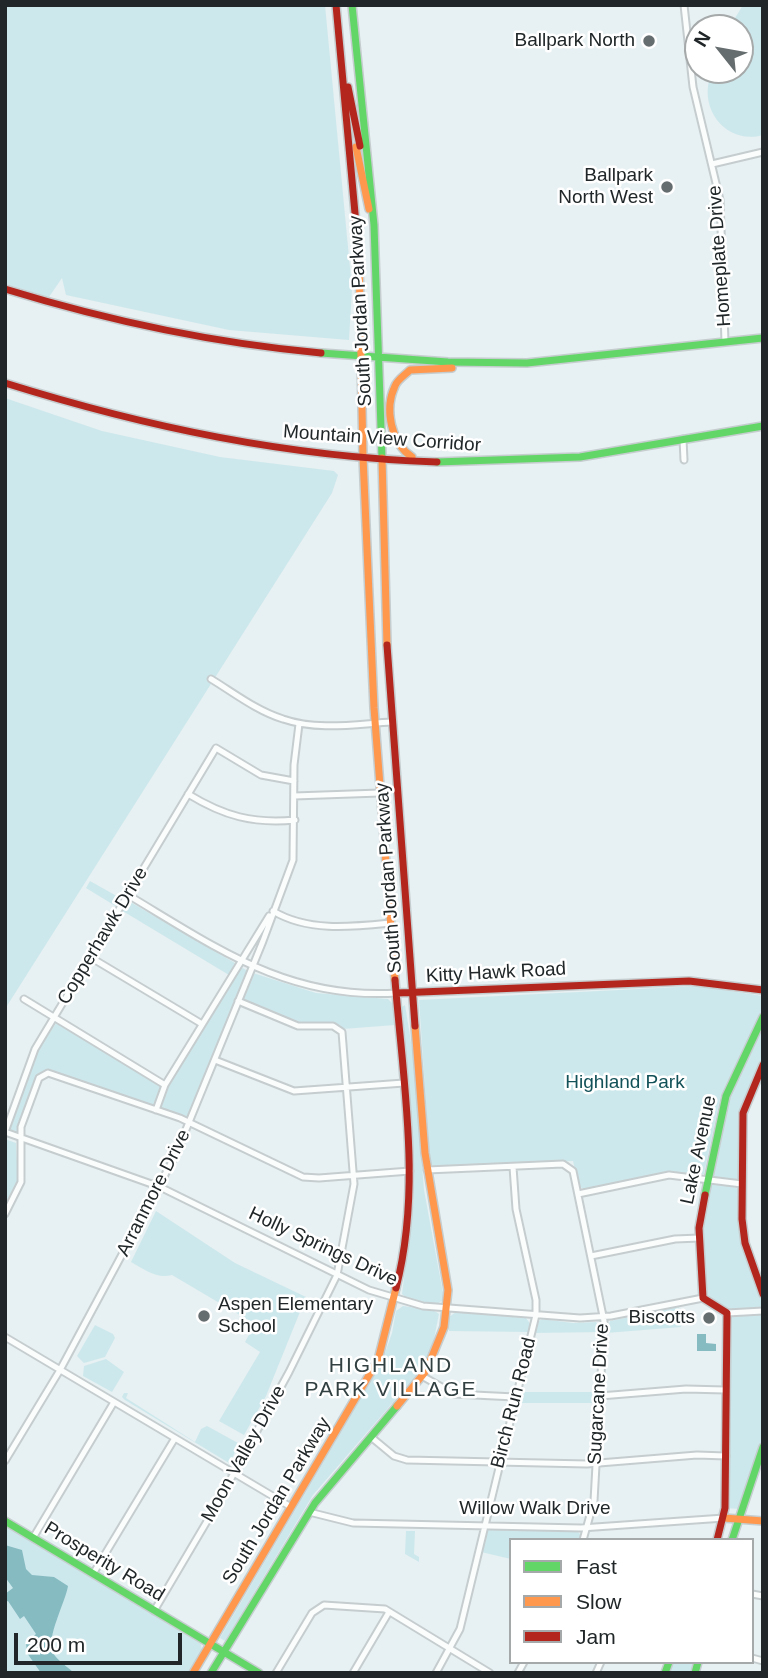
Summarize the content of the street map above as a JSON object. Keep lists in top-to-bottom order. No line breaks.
{"streets":{"main road":["South Jordan Parkway","Mountain View Corridor","Kitty Hawk Road","Lake Avenue","Willow Walk Drive","Prosperity Road"],"street":["Homeplate Drive","Copperhawk Drive","Arranmore Drive","Holly Springs Drive","Sugarcane Drive","Birch Run Road","Moon Valley Drive"]},"crossings":[["South Jordan Parkway","Mountain View Corridor"],["South Jordan Parkway","Kitty Hawk Road"],["South Jordan Parkway","Holly Springs Drive"],["South Jordan Parkway","Willow Walk Drive"],["South Jordan Parkway","Prosperity Road"],["Copperhawk Drive","Kitty Hawk Road"],["Copperhawk Drive","Arranmore Drive"],["Copperhawk Drive","Holly Springs Drive"],["Kitty Hawk Road","Arranmore Drive"],["Lake Avenue","Holly Springs Drive"],["Arranmore Drive","Holly Springs Drive"],["Arranmore Drive","Moon Valley Drive"],["Holly Springs Drive","Sugarcane Drive"],["Holly Springs Drive","Birch Run Road"],["Holly Springs Drive","Moon Valley Drive"],["Sugarcane Drive","Birch Run Road"],["Sugarcane Drive","Willow Walk Drive"],["Birch Run Road","Willow Walk Drive"],["Moon Valley Drive","Prosperity Road"]],"districts":["HIGHLAND PARK VILLAGE"],"parks":["Highland Park"],"places":["Ballpark North","Ballpark North West","Aspen Elementary School","Biscotts"],"legend":["Fast","Slow","Jam"],"scale_bar":"200 m","north":"top left"}
